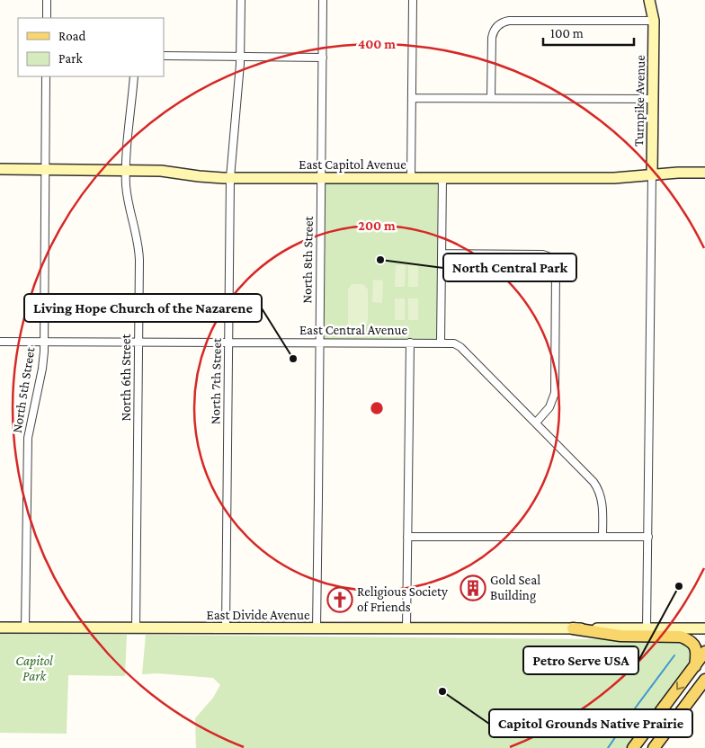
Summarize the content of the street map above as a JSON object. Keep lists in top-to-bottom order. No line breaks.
{"streets":{"street":["Turnpike Avenue","East Capitol Avenue","North 8th Street","East Central Avenue","North 6th Street","North 7th Street","North 5th Street","East Divide Avenue"]},"crossings":[["Turnpike Avenue","East Capitol Avenue"],["East Capitol Avenue","North 8th Street"],["East Capitol Avenue","North 6th Street"],["East Capitol Avenue","North 7th Street"],["East Capitol Avenue","North 5th Street"],["North 8th Street","East Central Avenue"],["North 8th Street","East Divide Avenue"],["East Central Avenue","North 6th Street"],["East Central Avenue","North 7th Street"],["East Central Avenue","North 5th Street"],["North 6th Street","East Divide Avenue"],["North 7th Street","East Divide Avenue"],["North 5th Street","East Divide Avenue"]],"parks":["Capitol Park"],"places":{"other":["North Central Park","Living Hope Church of the Nazarene","Petro Serve USA","Capitol Grounds Native Prairie"],"building":["Gold Seal Building"],"church":["Religious Society of Friends"]},"legend":["Road","Park"],"scale_bar":"100 m","rings":["400 m","200 m"]}
